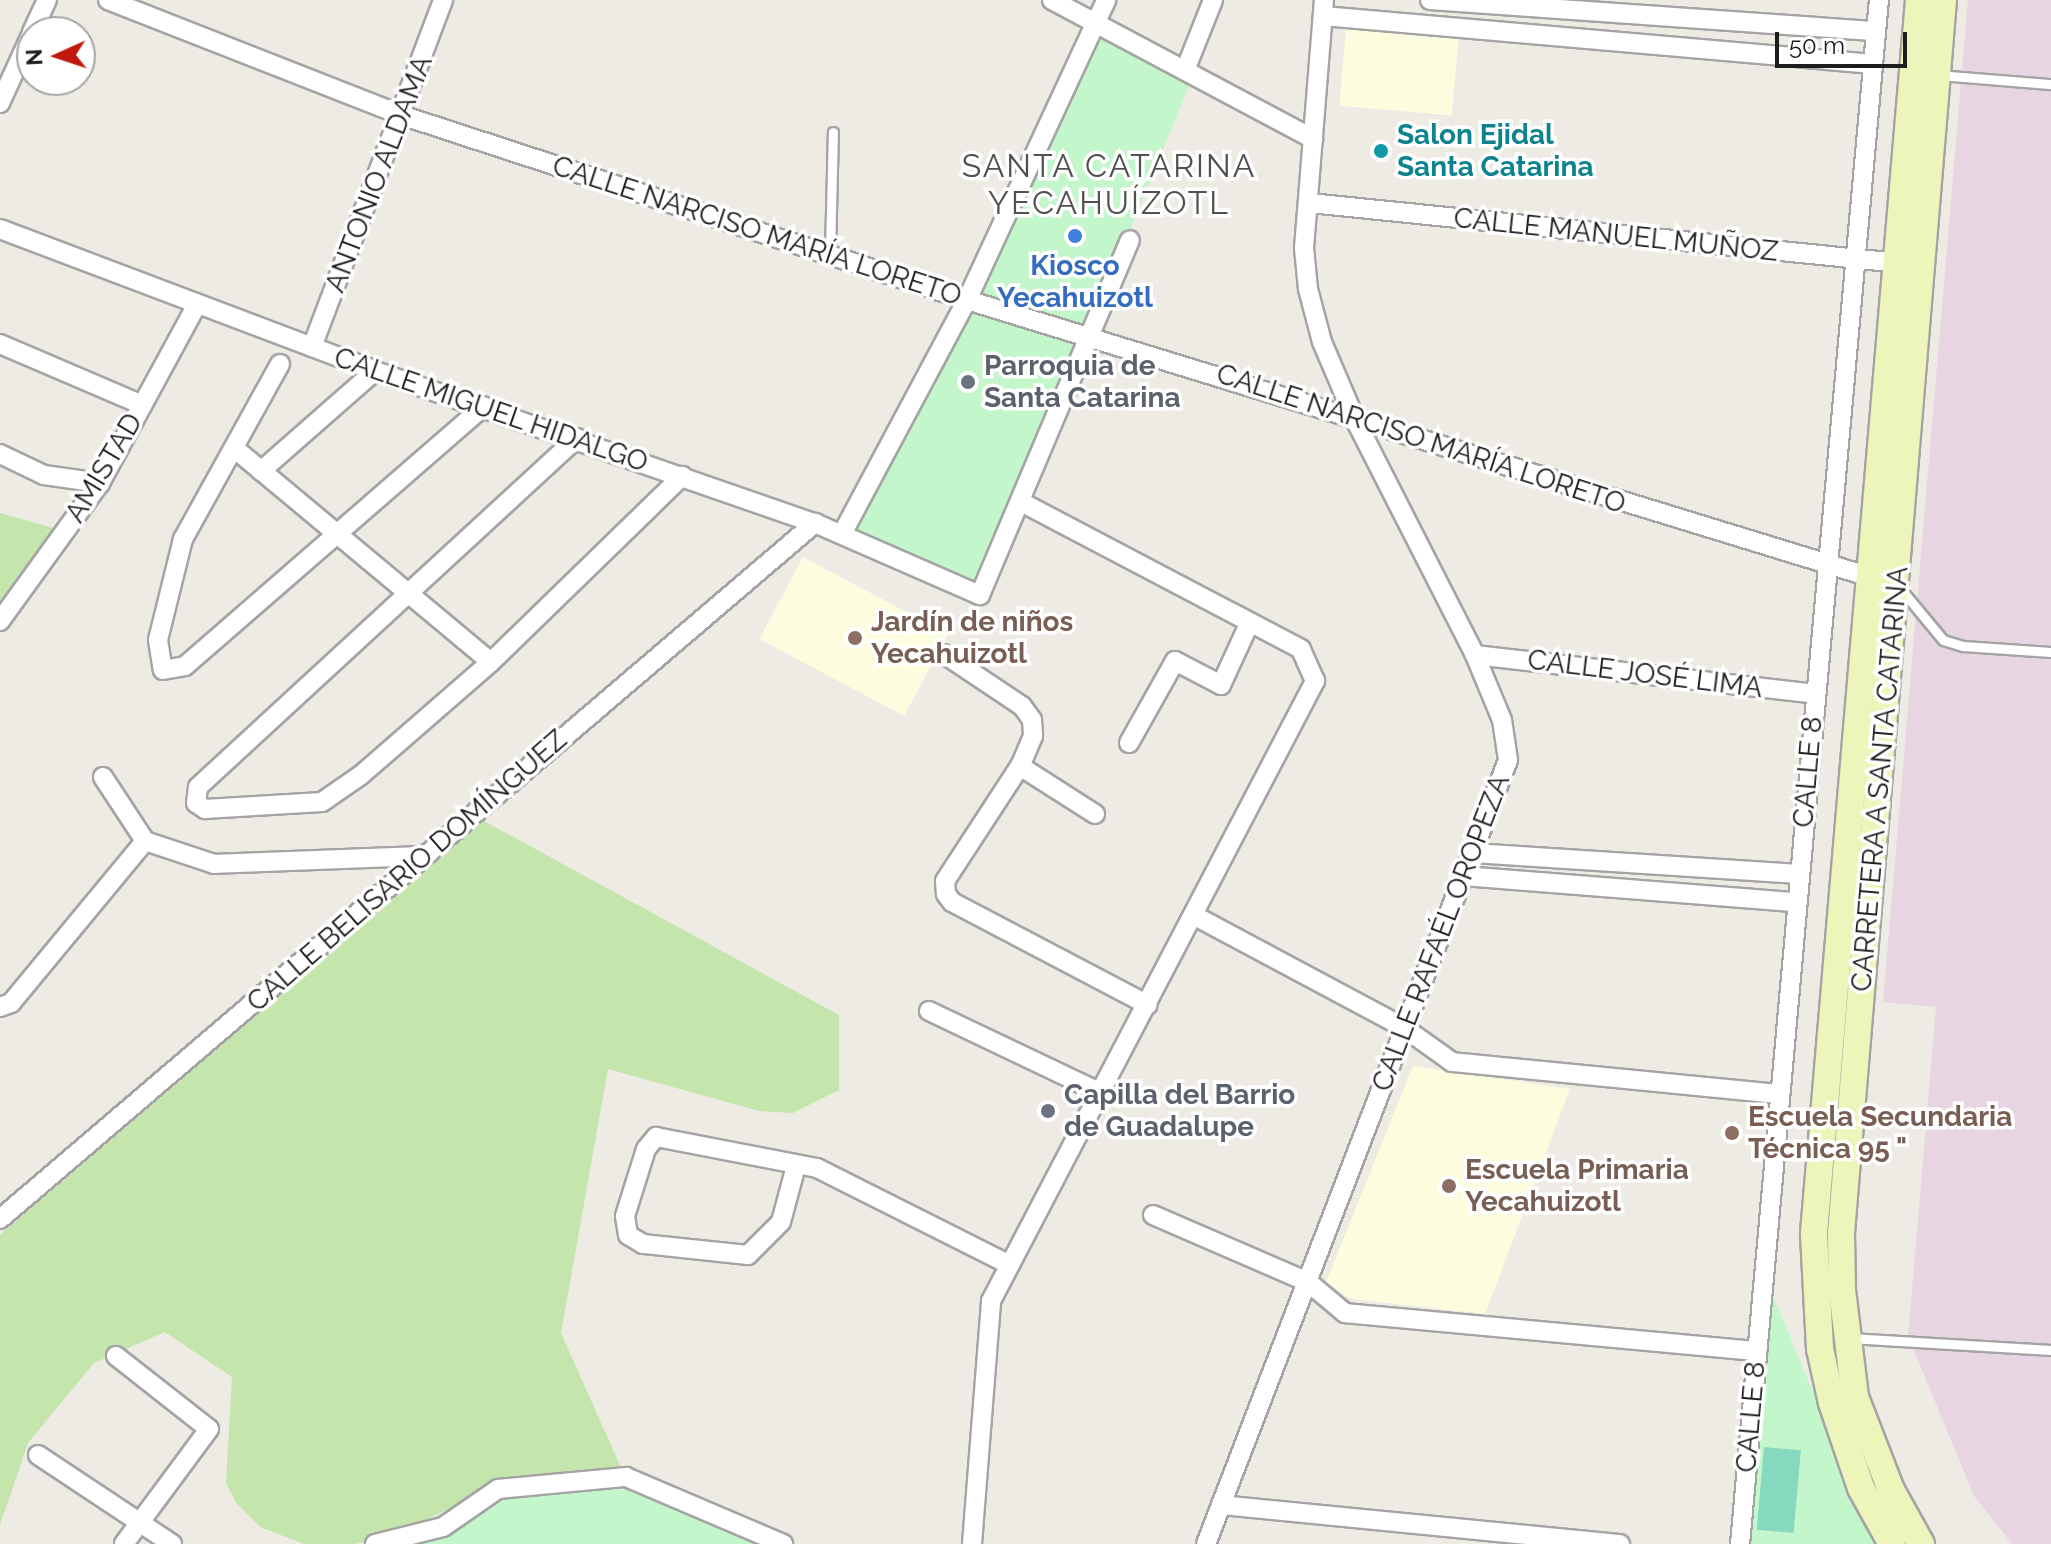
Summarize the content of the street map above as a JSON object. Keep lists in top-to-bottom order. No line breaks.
{"streets":{"main road":["CARRETERA A SANTA CATARINA"],"street":["ANTONIO ALDAMA","CALLE NARCISO MARÍA LORETO","CALLE MANUEL MUÑOZ","CALLE MIGUEL HIDALGO","AMISTAD","CALLE JOSÉ LIMA","CALLE 8","CALLE BELISARIO DOMÍNGUEZ","CALLE RAFAÉL OROPEZA"]},"crossings":[["ANTONIO ALDAMA","CALLE NARCISO MARÍA LORETO"],["ANTONIO ALDAMA","CALLE MIGUEL HIDALGO"],["CALLE NARCISO MARÍA LORETO","CALLE 8"],["CALLE NARCISO MARÍA LORETO","CARRETERA A SANTA CATARINA"],["CALLE NARCISO MARÍA LORETO","CALLE RAFAÉL OROPEZA"],["CALLE MANUEL MUÑOZ","CALLE 8"],["CALLE MANUEL MUÑOZ","CARRETERA A SANTA CATARINA"],["CALLE MANUEL MUÑOZ","CALLE RAFAÉL OROPEZA"],["CALLE MIGUEL HIDALGO","AMISTAD"],["CALLE MIGUEL HIDALGO","CALLE BELISARIO DOMÍNGUEZ"],["CALLE JOSÉ LIMA","CALLE 8"],["CALLE JOSÉ LIMA","CALLE RAFAÉL OROPEZA"]],"districts":["SANTA CATARINA YECAHUÍZOTL"],"places":["Salon Ejidal Santa Catarina","Kiosco Yecahuizotl","Parroquia de Santa Catarina","Jardín de niños Yecahuizotl","Capilla del Barrio de Guadalupe","Escuela Secundaria Técnica 95 \"","Escuela Primaria Yecahuizotl"],"scale_bar":"50 m","north":"left"}
